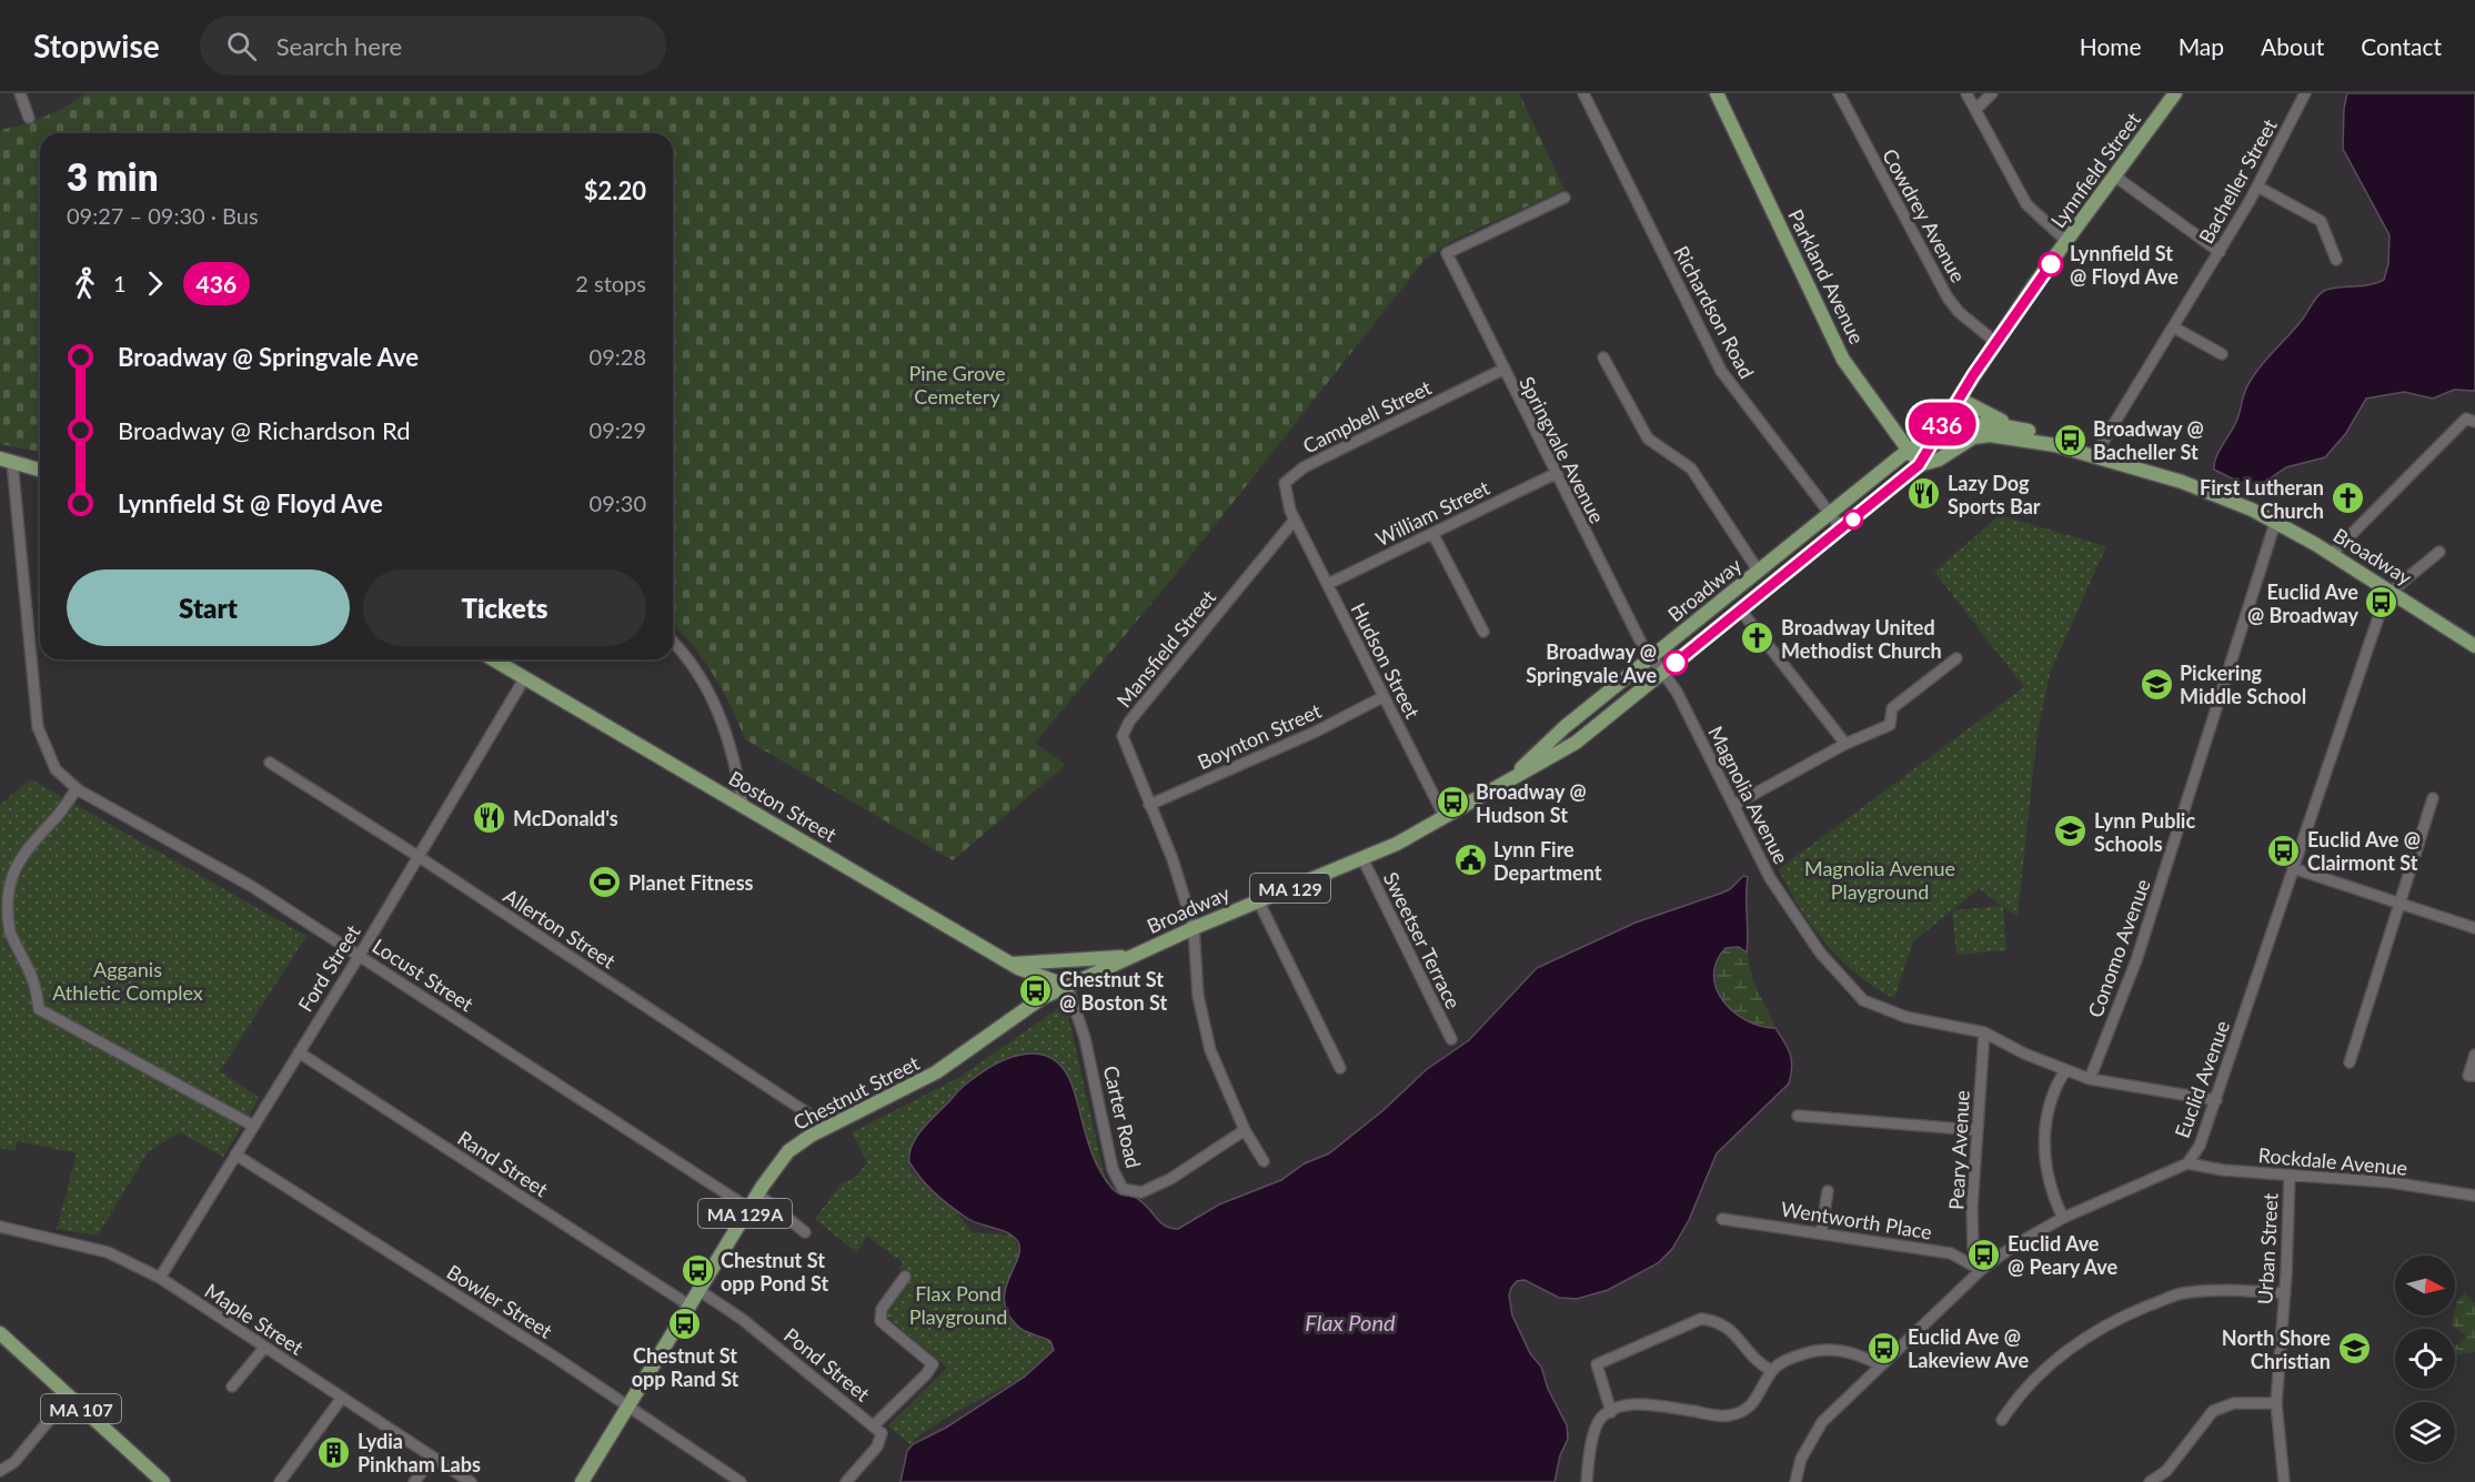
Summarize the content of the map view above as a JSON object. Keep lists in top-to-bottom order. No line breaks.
{"streets":{"main road":["Lynnfield Street","Parkland Avenue","Broadway","Boston Street","MA 129","Chestnut Street","MA 129A","MA 107"],"street":["Bacheller Street","Cowdrey Avenue","Richardson Road","Campbell Street","Springvale Avenue","William Street","Mansfield Street","Hudson Street","Boynton Street","Magnolia Avenue","Allerton Street","Sweetser Terrace","Conomo Avenue","Ford Street","Locust Street","Euclid Avenue","Carter Road","Peary Avenue","Rockdale Avenue","Rand Street","Wentworth Place","Urban Street","Bowler Street","Maple Street","Pond Street"]},"crossings":[["Lynnfield Street","Cowdrey Avenue"],["Lynnfield Street","Broadway"],["Bacheller Street","Broadway"],["Parkland Avenue","Broadway"],["Richardson Road","Broadway"],["Campbell Street","Springvale Avenue"],["Campbell Street","Mansfield Street"],["Campbell Street","Hudson Street"],["Springvale Avenue","William Street"],["Springvale Avenue","Broadway"],["Springvale Avenue","Magnolia Avenue"],["William Street","Hudson Street"],["Broadway","Mansfield Street"],["Broadway","Hudson Street"],["Broadway","Magnolia Avenue"],["Broadway","Boston Street"],["Broadway","MA 129"],["Broadway","Sweetser Terrace"],["Broadway","Conomo Avenue"],["Broadway","Euclid Avenue"],["Broadway","Chestnut Street"],["Broadway","Carter Road"],["Mansfield Street","Hudson Street"],["Mansfield Street","Boynton Street"],["Hudson Street","Boynton Street"],["Magnolia Avenue","Conomo Avenue"],["Magnolia Avenue","Euclid Avenue"],["Magnolia Avenue","Peary Avenue"],["Boston Street","MA 129"],["Boston Street","Ford Street"],["Boston Street","Chestnut Street"],["Boston Street","Carter Road"],["Allerton Street","Ford Street"],["Allerton Street","Chestnut Street"],["Ford Street","Locust Street"],["Ford Street","Rand Street"],["Ford Street","Bowler Street"],["Ford Street","Maple Street"],["Locust Street","Chestnut Street"],["Euclid Avenue","Peary Avenue"],["Euclid Avenue","Rockdale Avenue"],["Euclid Avenue","Wentworth Place"],["Chestnut Street","Carter Road"],["Chestnut Street","Rand Street"],["Chestnut Street","Bowler Street"],["Chestnut Street","Pond Street"],["Peary Avenue","Wentworth Place"],["Rockdale Avenue","Urban Street"]],"water":["Flax Pond"],"parks":["Pine Grove Cemetery","Magnolia Avenue Playground","Agganis Athletic Complex","Flax Pond Playground"],"places":{"other":["Lynnfield St @ Floyd Ave","Broadway @ Springvale Ave"],"bus stop":["Broadway @ Bacheller St","Euclid Ave @ Broadway","Broadway @ Hudson St","Euclid Ave @ Clairmont St","Chestnut St @ Boston St","Euclid Ave @ Peary Ave","Chestnut St opp Pond St","Chestnut St opp Rand St","Euclid Ave @ Lakeview Ave"],"restaurant":["Lazy Dog Sports Bar","McDonald's"],"church":["First Lutheran Church","Broadway United Methodist Church"],"school or university":["Pickering Middle School","Lynn Public Schools","North Shore Christian"],"public building":["Lynn Fire Department"],"sports":["Planet Fitness"],"building":["Lydia Pinkham Labs"]},"lines":["bus line 436"],"north":"right","page":{"header":"Stopwise","search":"Search here","nav":["Home","Map","About","Contact"],"on_map":"436","heading":["3 min","09:27 – 09:30 · Bus","$2.20"],"legs":["1","436","2 stops"],"list":[{"name":"Broadway @ Springvale Ave","value":"09:28"},{"name":"Broadway @ Richardson Rd","value":"09:29"},{"name":"Lynnfield St @ Floyd Ave","value":"09:30"}],"buttons":["Start","Tickets"]}}
